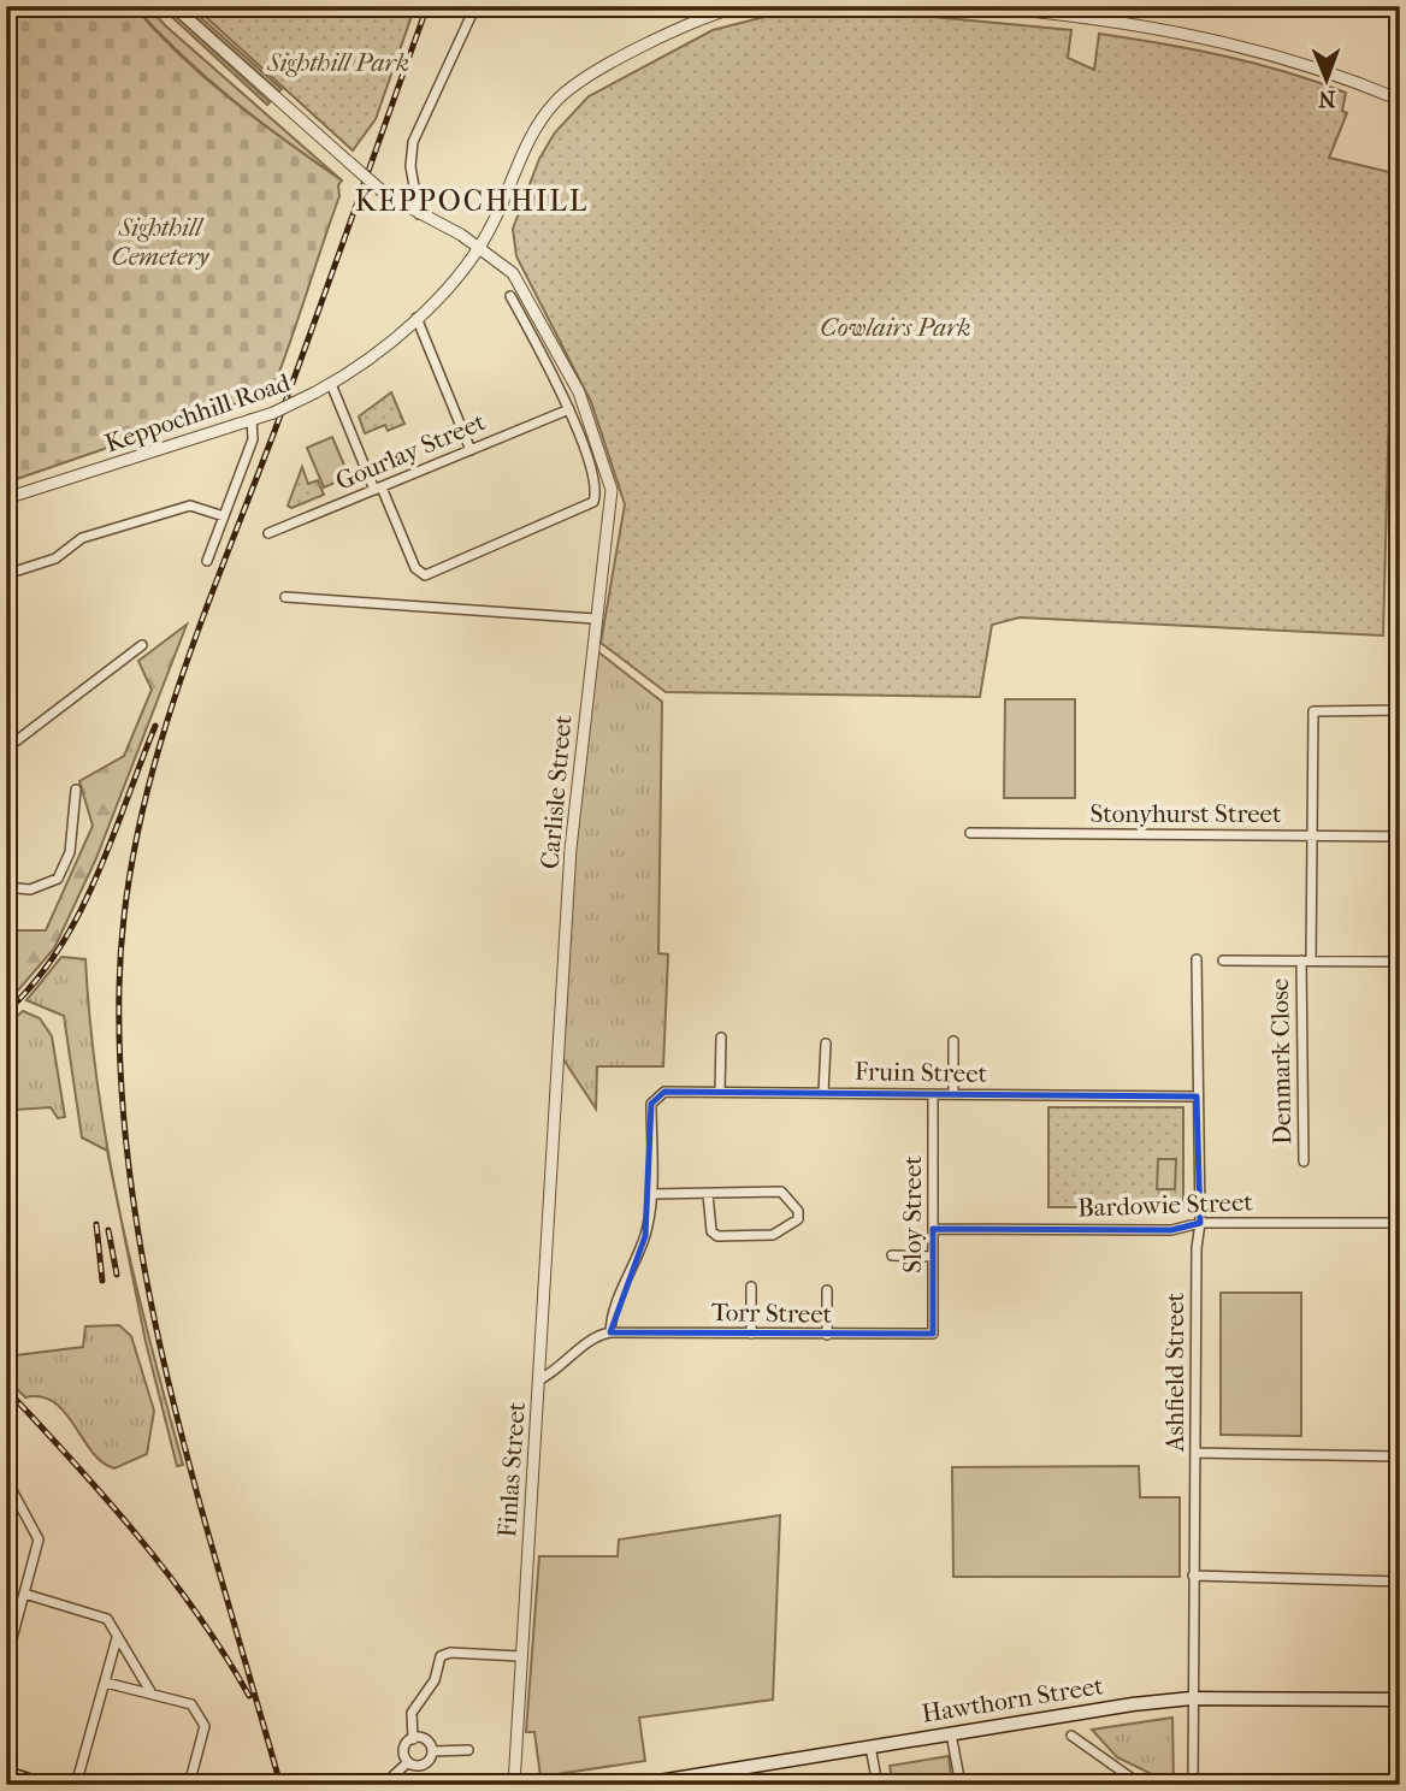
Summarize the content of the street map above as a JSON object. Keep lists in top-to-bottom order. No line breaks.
{"streets":{"main road":["Hawthorn Street"],"street":["Keppochhill Road","Gourlay Street","Carlisle Street","Stonyhurst Street","Denmark Close","Fruin Street","Bardowie Street","Sloy Street","Torr Street","Ashfield Street","Finlas Street"]},"crossings":[["Keppochhill Road","Carlisle Street"],["Carlisle Street","Finlas Street"],["Stonyhurst Street","Denmark Close"],["Fruin Street","Sloy Street"],["Fruin Street","Ashfield Street"],["Bardowie Street","Sloy Street"],["Bardowie Street","Ashfield Street"],["Sloy Street","Torr Street"],["Torr Street","Finlas Street"],["Ashfield Street","Hawthorn Street"]],"districts":["KEPPOCHHILL"],"parks":["Sighthill Park","Sighthill Cemetery","Cowlairs Park"],"north":"bottom"}
